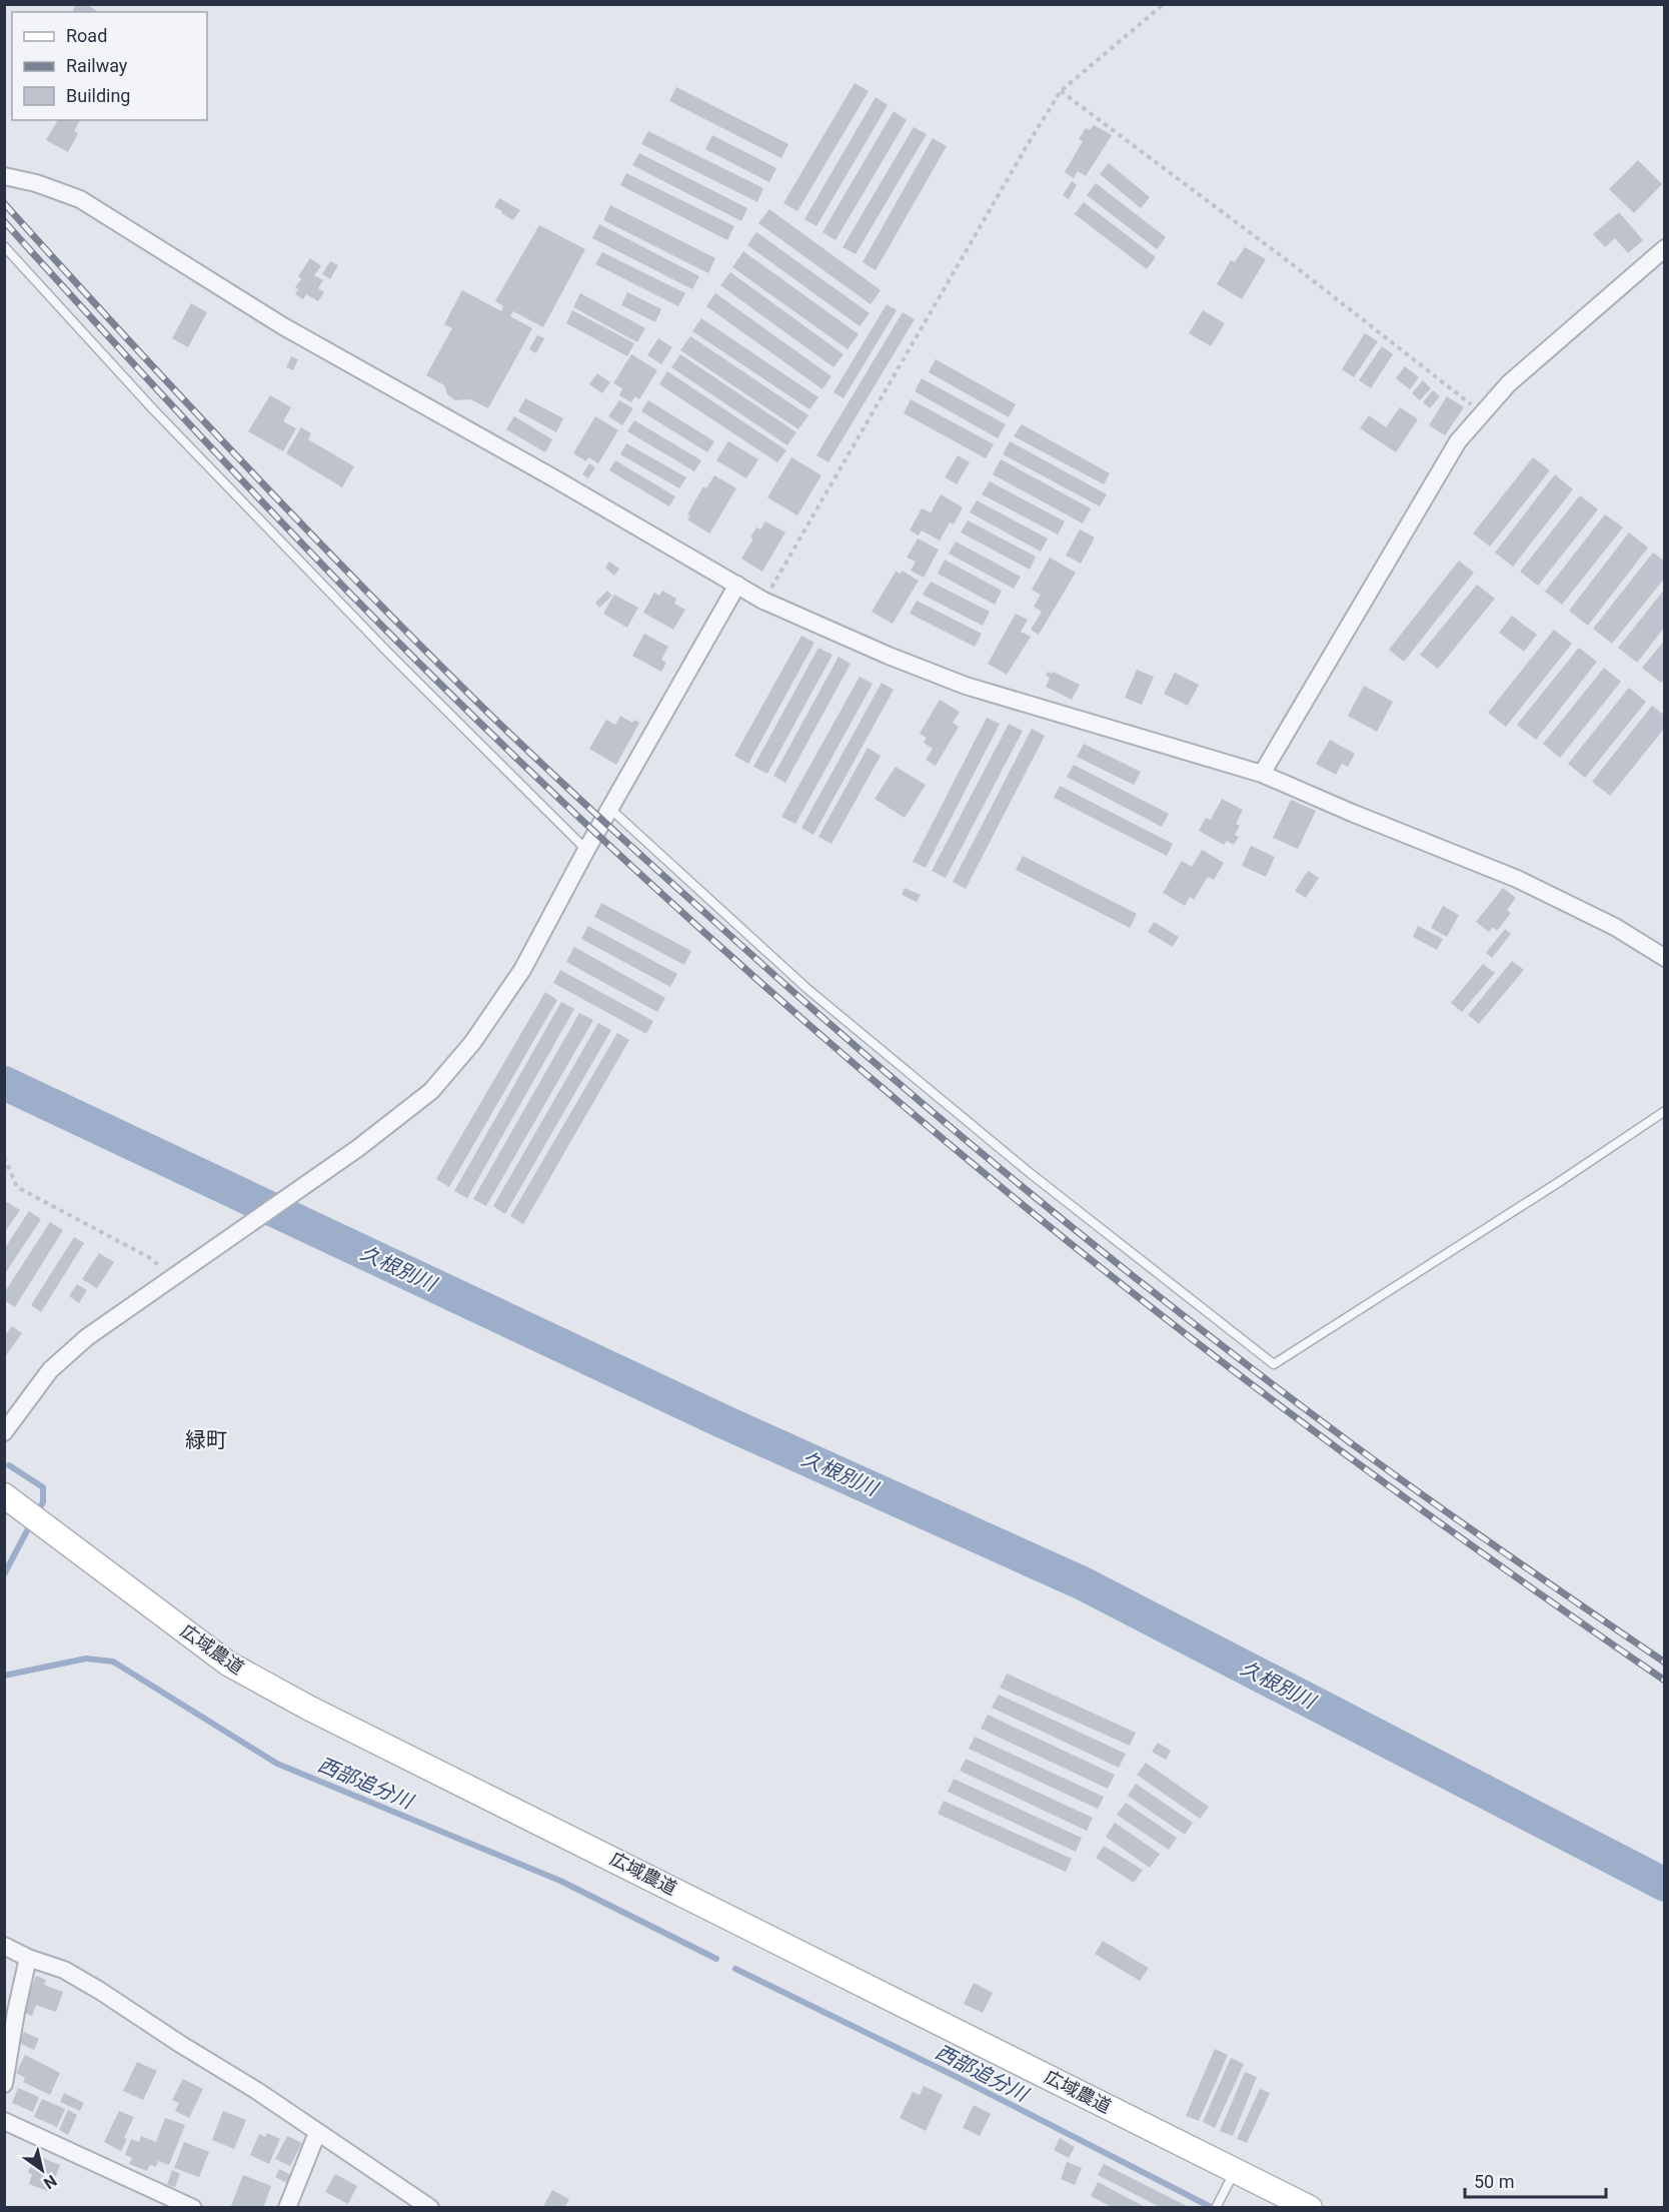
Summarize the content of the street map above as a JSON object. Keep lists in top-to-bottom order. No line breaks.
{"streets":{"street":["広域農道"]},"districts":["緑町"],"water":["久根別川","西部追分川"],"legend":["Road","Railway","Building"],"scale_bar":"50 m","north":"bottom right"}
